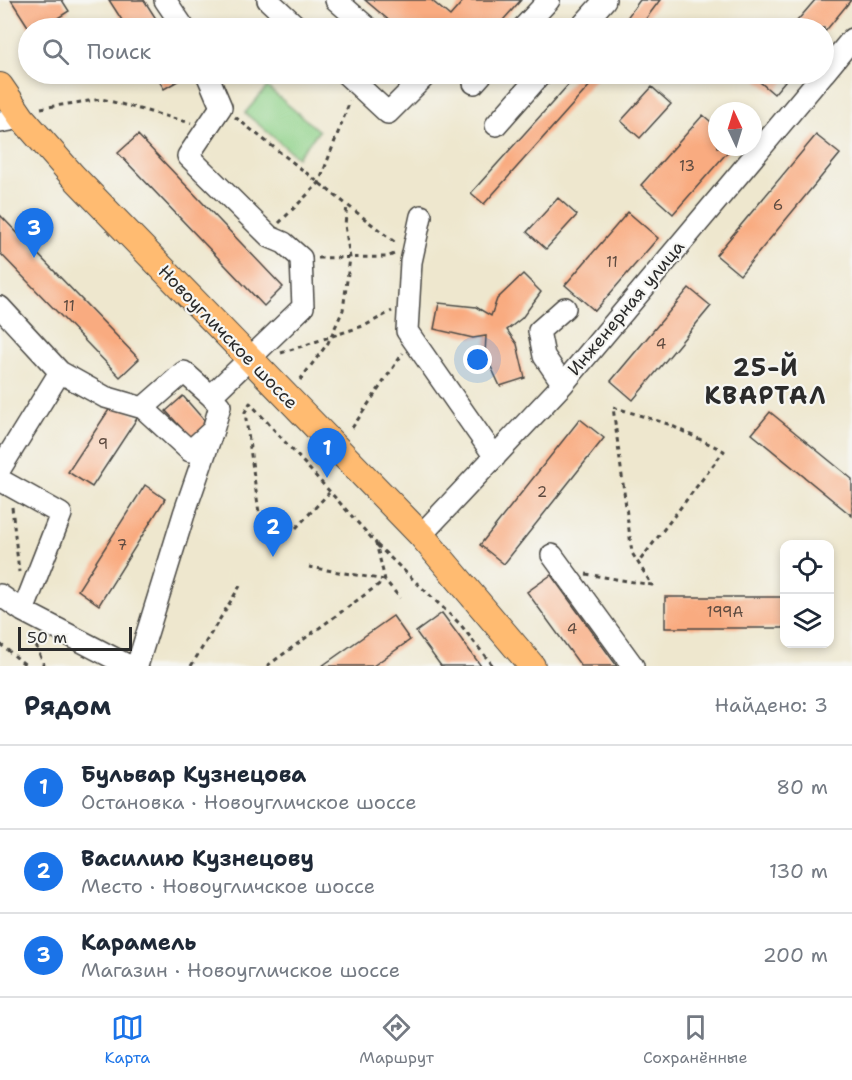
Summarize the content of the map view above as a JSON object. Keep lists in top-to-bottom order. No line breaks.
{"streets":{"main road":["Новоугличское шоссе"],"street":["Инженерная улица"]},"crossings":[["Инженерная улица","Новоугличское шоссе"]],"districts":["25-Й КВАРТАЛ"],"house_numbers":["13","6","11","11","4","9","2","7","199А","4"],"scale_bar":"50 m","north":"top","page":{"search":"Поиск","pins":["3","1","2"],"scale":"50 m","heading":["Рядом","Найдено: 3"],"list":[{"mark":"1","name":"Бульвар Кузнецова","note":"Остановка · Новоугличское шоссе","value":"80 m"},{"mark":"2","name":"Василию Кузнецову","note":"Место · Новоугличское шоссе","value":"130 m"},{"mark":"3","name":"Карамель","note":"Магазин · Новоугличское шоссе","value":"200 m"}],"nav":["Карта","Маршрут","Сохранённые"]}}
